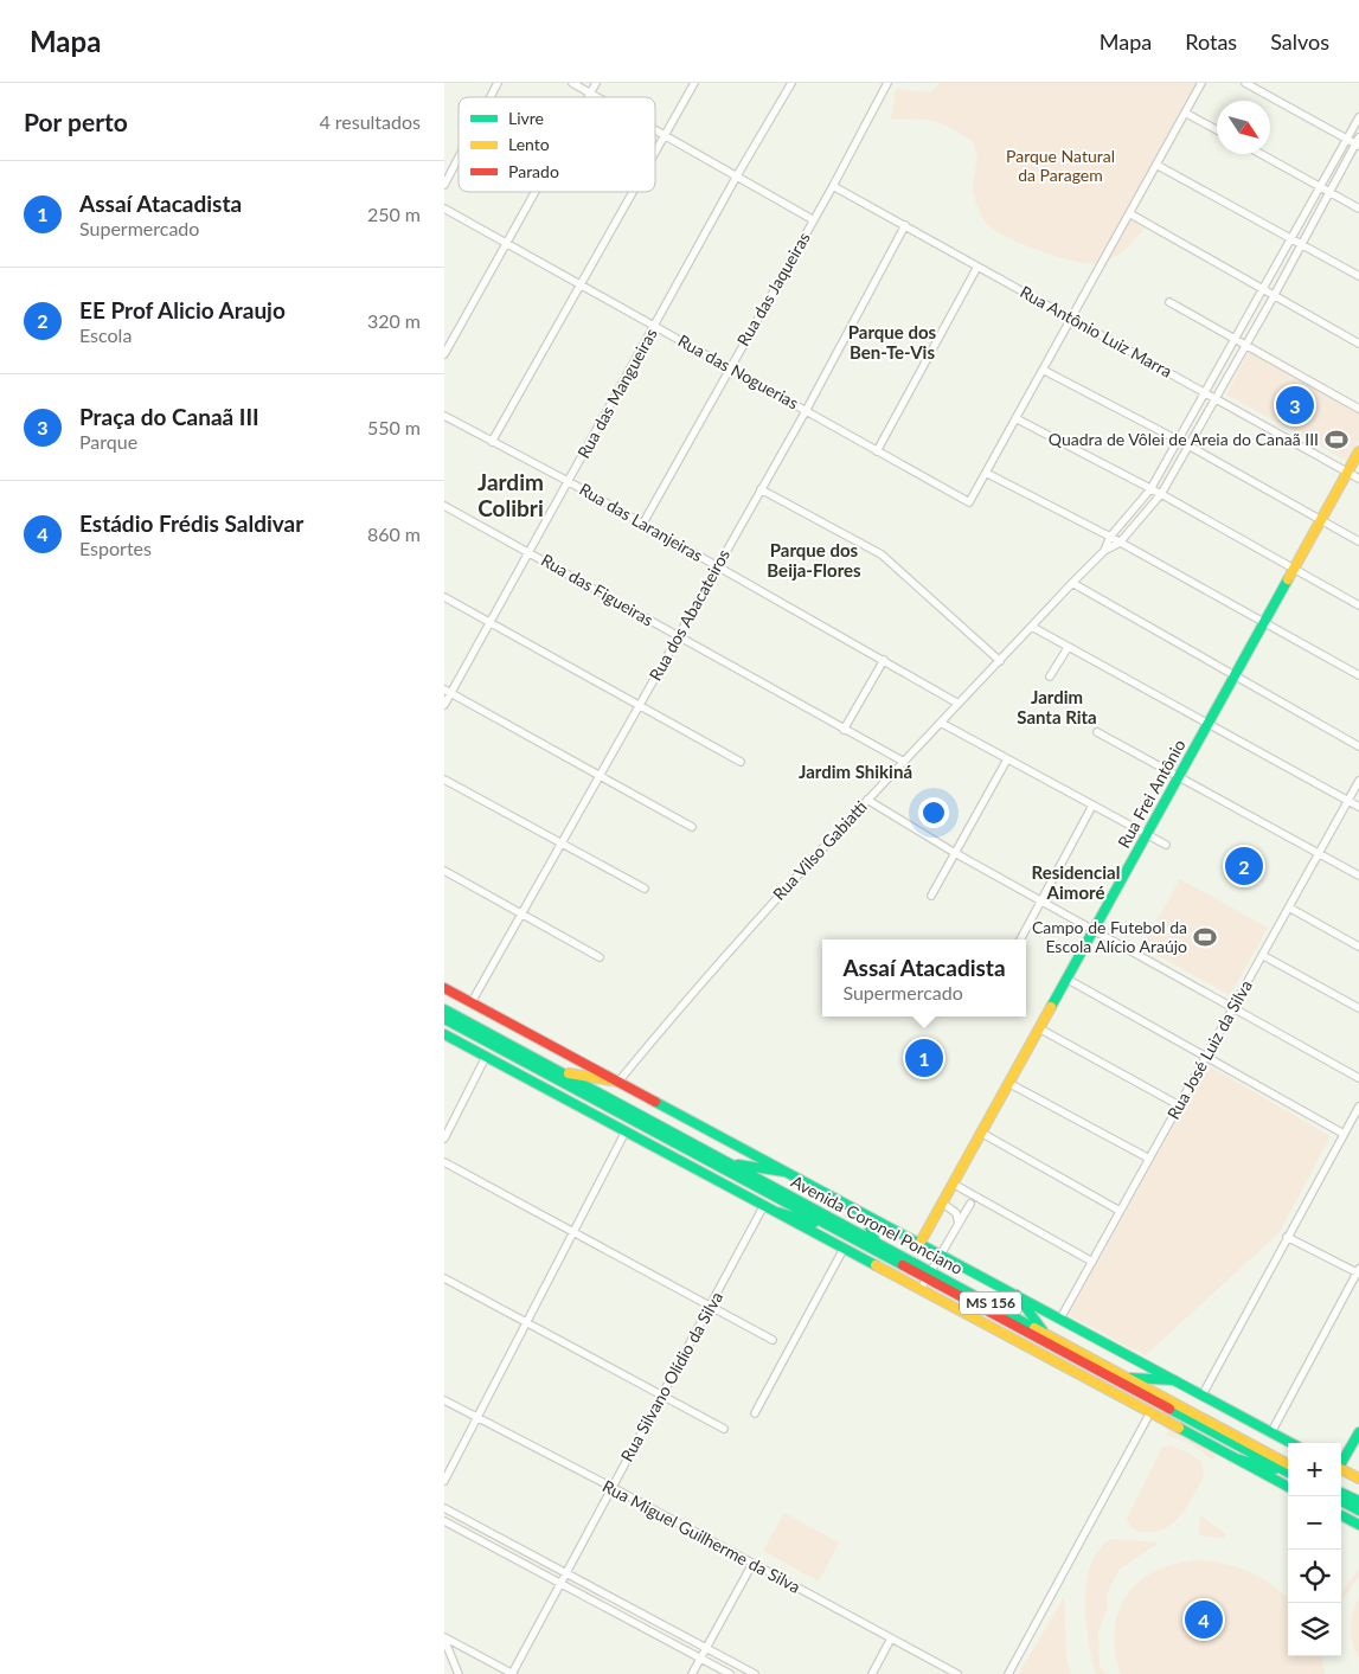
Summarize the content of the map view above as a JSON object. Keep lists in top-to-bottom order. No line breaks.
{"streets":{"main road":["Rua Frei Antônio","Avenida Coronel Ponciano","MS 156"],"street":["Rua das Jaqueiras","Rua Antônio Luiz Marra","Rua das Noguerias","Rua das Mangueiras","Rua das Laranjeiras","Rua das Figueiras","Rua dos Abacateiros","Rua Vilso Gabiatti","Rua José Luiz da Silva","Rua Silvano Olídio da Silva","Rua Miguel Guilherme da Silva"]},"crossings":[["Rua das Jaqueiras","Rua Antônio Luiz Marra"],["Rua das Jaqueiras","Rua das Noguerias"],["Rua das Jaqueiras","Rua das Laranjeiras"],["Rua Antônio Luiz Marra","Rua dos Abacateiros"],["Rua Antônio Luiz Marra","Rua Frei Antônio"],["Rua Antônio Luiz Marra","Rua Vilso Gabiatti"],["Rua das Noguerias","Rua das Mangueiras"],["Rua das Noguerias","Rua dos Abacateiros"],["Rua das Mangueiras","Rua das Laranjeiras"],["Rua das Mangueiras","Rua das Figueiras"],["Rua das Laranjeiras","Rua dos Abacateiros"],["Rua das Laranjeiras","Rua Vilso Gabiatti"],["Rua das Figueiras","Rua dos Abacateiros"],["Rua das Figueiras","Rua Vilso Gabiatti"],["Rua Silvano Olídio da Silva","Rua Miguel Guilherme da Silva"]],"districts":["Parque dos Ben-Te-Vis","Jardim Colibri","Parque dos Beija-Flores","Jardim Santa Rita","Jardim Shikiná","Residencial Aimoré"],"parks":["Parque Natural da Paragem"],"places":{"sports":["Quadra de Vôlei de Areia do Canaã III","Campo de Futebol da Escola Alício Araújo"]},"legend":["Livre","Lento","Parado"],"north":"bottom right","page":{"header":"Mapa","nav":["Mapa","Rotas","Salvos"],"heading":["Por perto","4 resultados"],"list":[{"mark":"1","name":"Assaí Atacadista","note":"Supermercado","value":"250 m"},{"mark":"2","name":"EE Prof Alicio Araujo","note":"Escola","value":"320 m"},{"mark":"3","name":"Praça do Canaã III","note":"Parque","value":"550 m"},{"mark":"4","name":"Estádio Frédis Saldivar","note":"Esportes","value":"860 m"}],"pins":["3","2","1","4"],"popup":["Assaí Atacadista","Supermercado"],"map_buttons":["+","−"]}}
